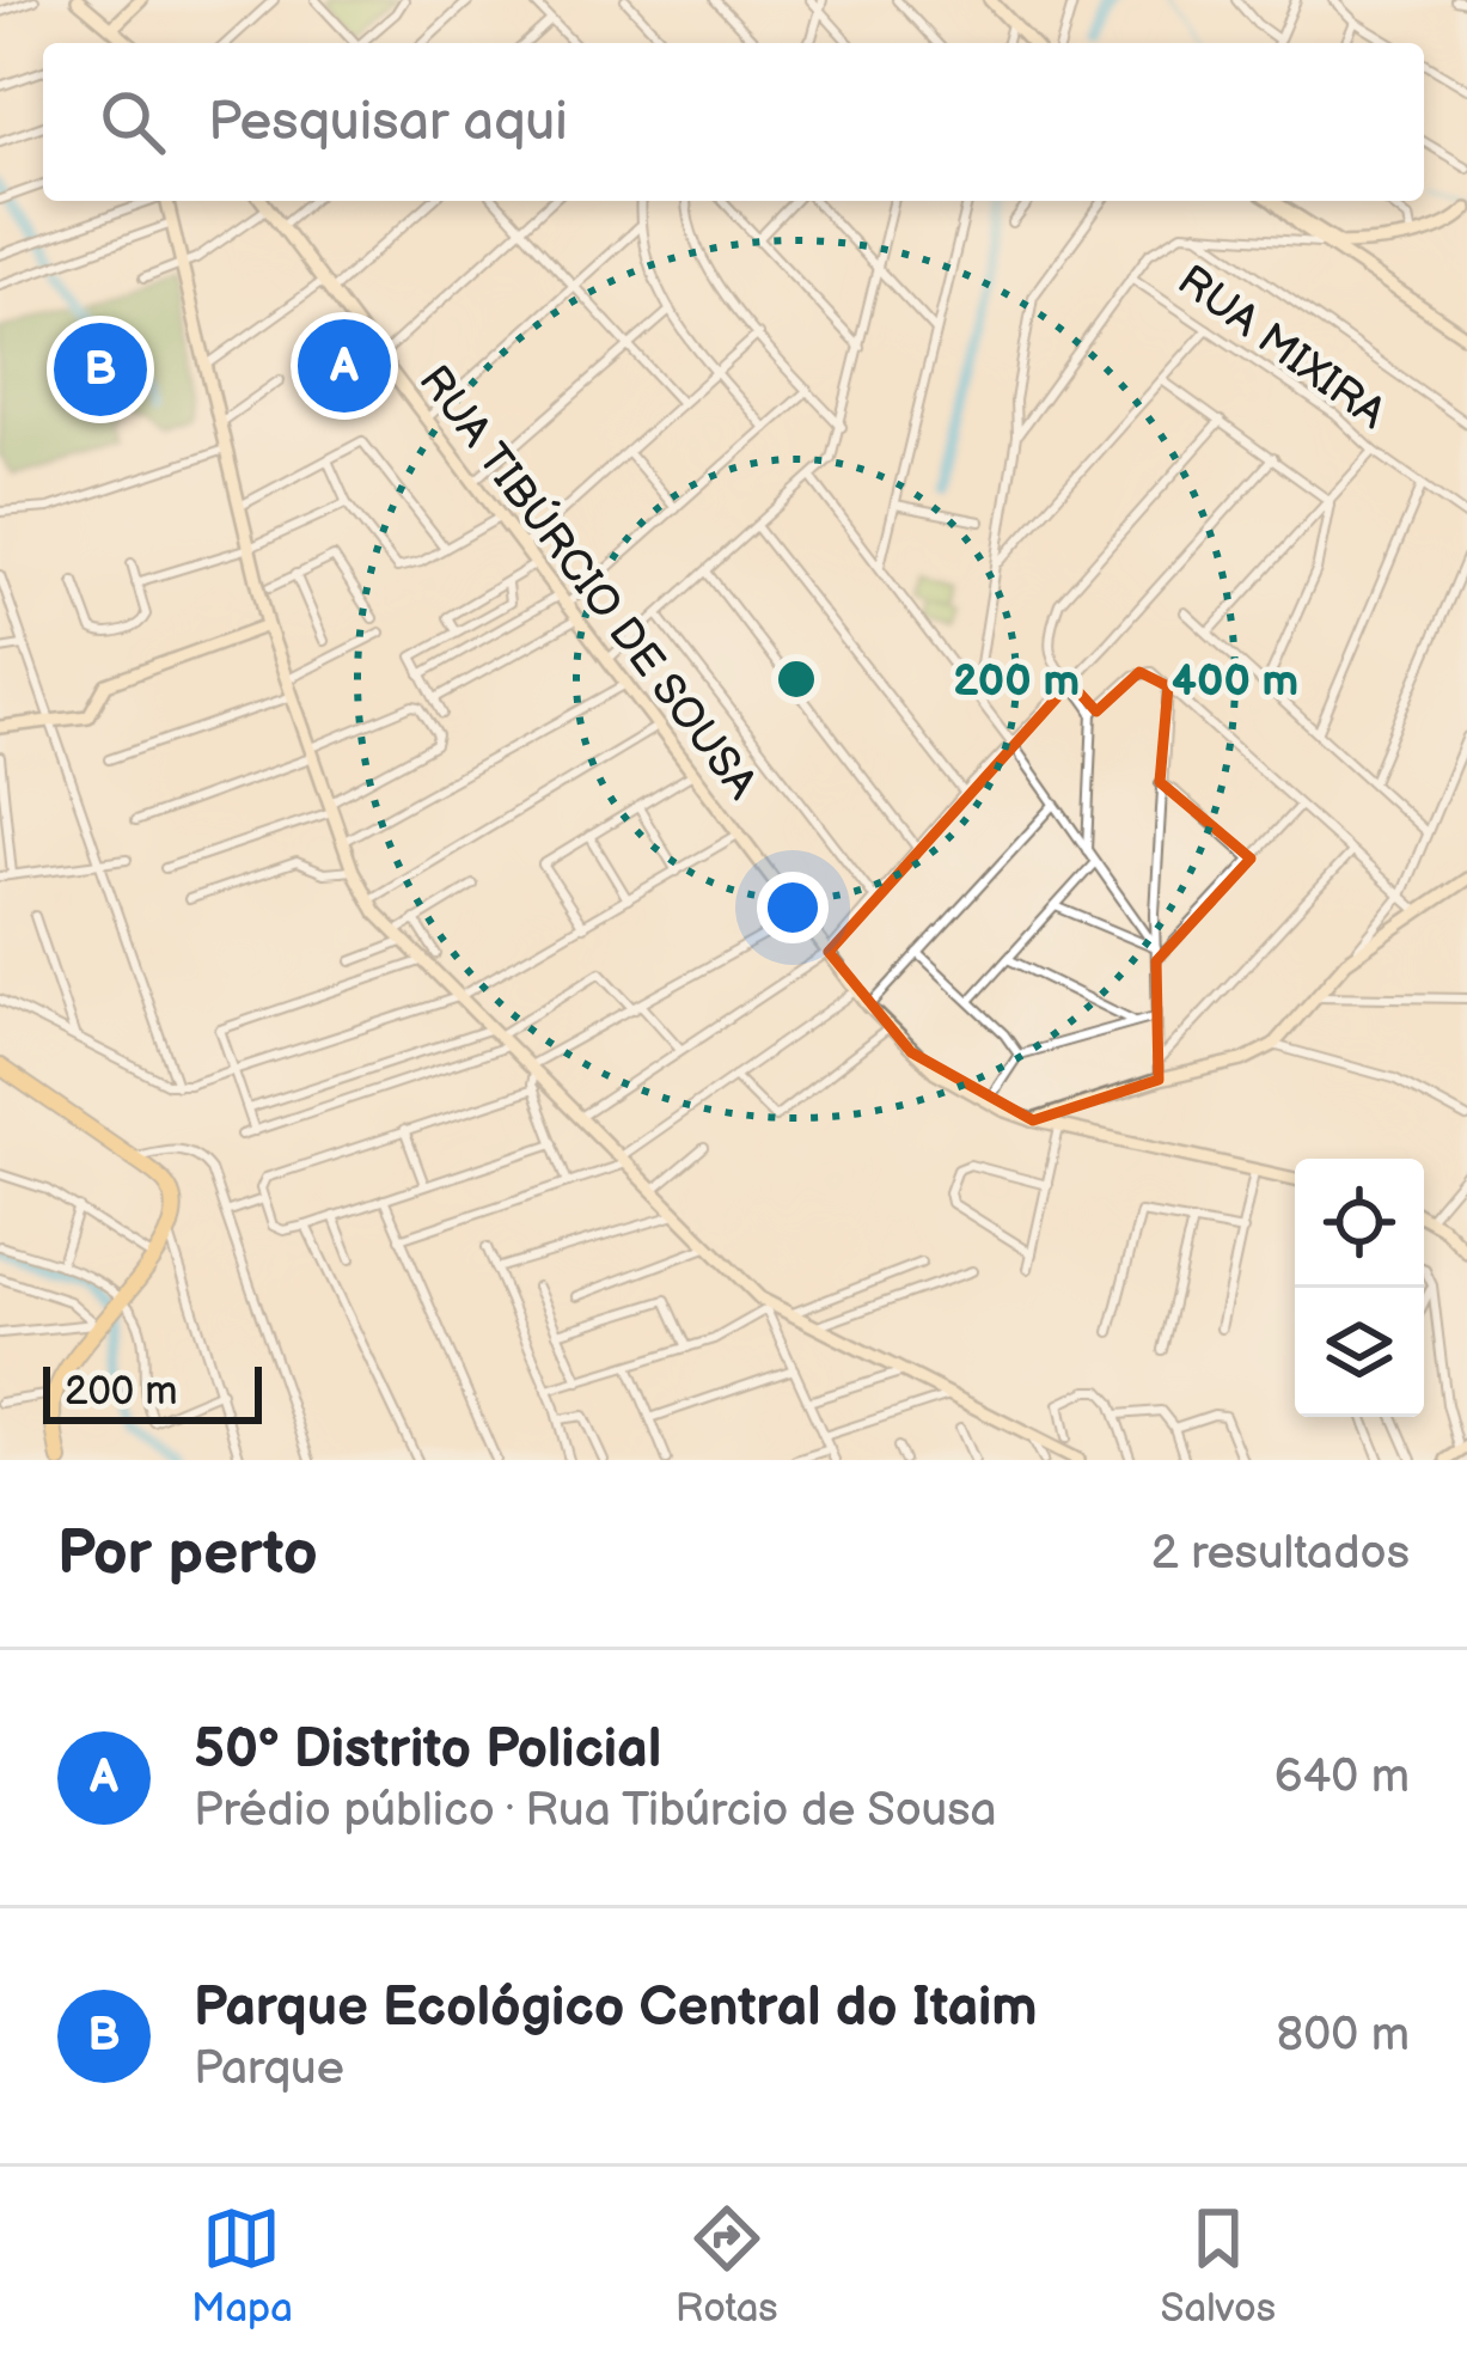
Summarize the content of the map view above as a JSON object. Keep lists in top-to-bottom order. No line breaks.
{"streets":{"street":["RUA MIXIRA","RUA TIBÚRCIO DE SOUSA"]},"scale_bar":"200 m","page":{"search":"Pesquisar aqui","pins":["A","B"],"scale":"200 m","heading":["Por perto","2 resultados"],"list":[{"mark":"A","name":"50º Distrito Policial","note":"Prédio público · Rua Tibúrcio de Sousa","value":"640 m"},{"mark":"B","name":"Parque Ecológico Central do Itaim","note":"Parque","value":"800 m"}],"nav":["Mapa","Rotas","Salvos"]},"rings":["200 m","400 m"]}
